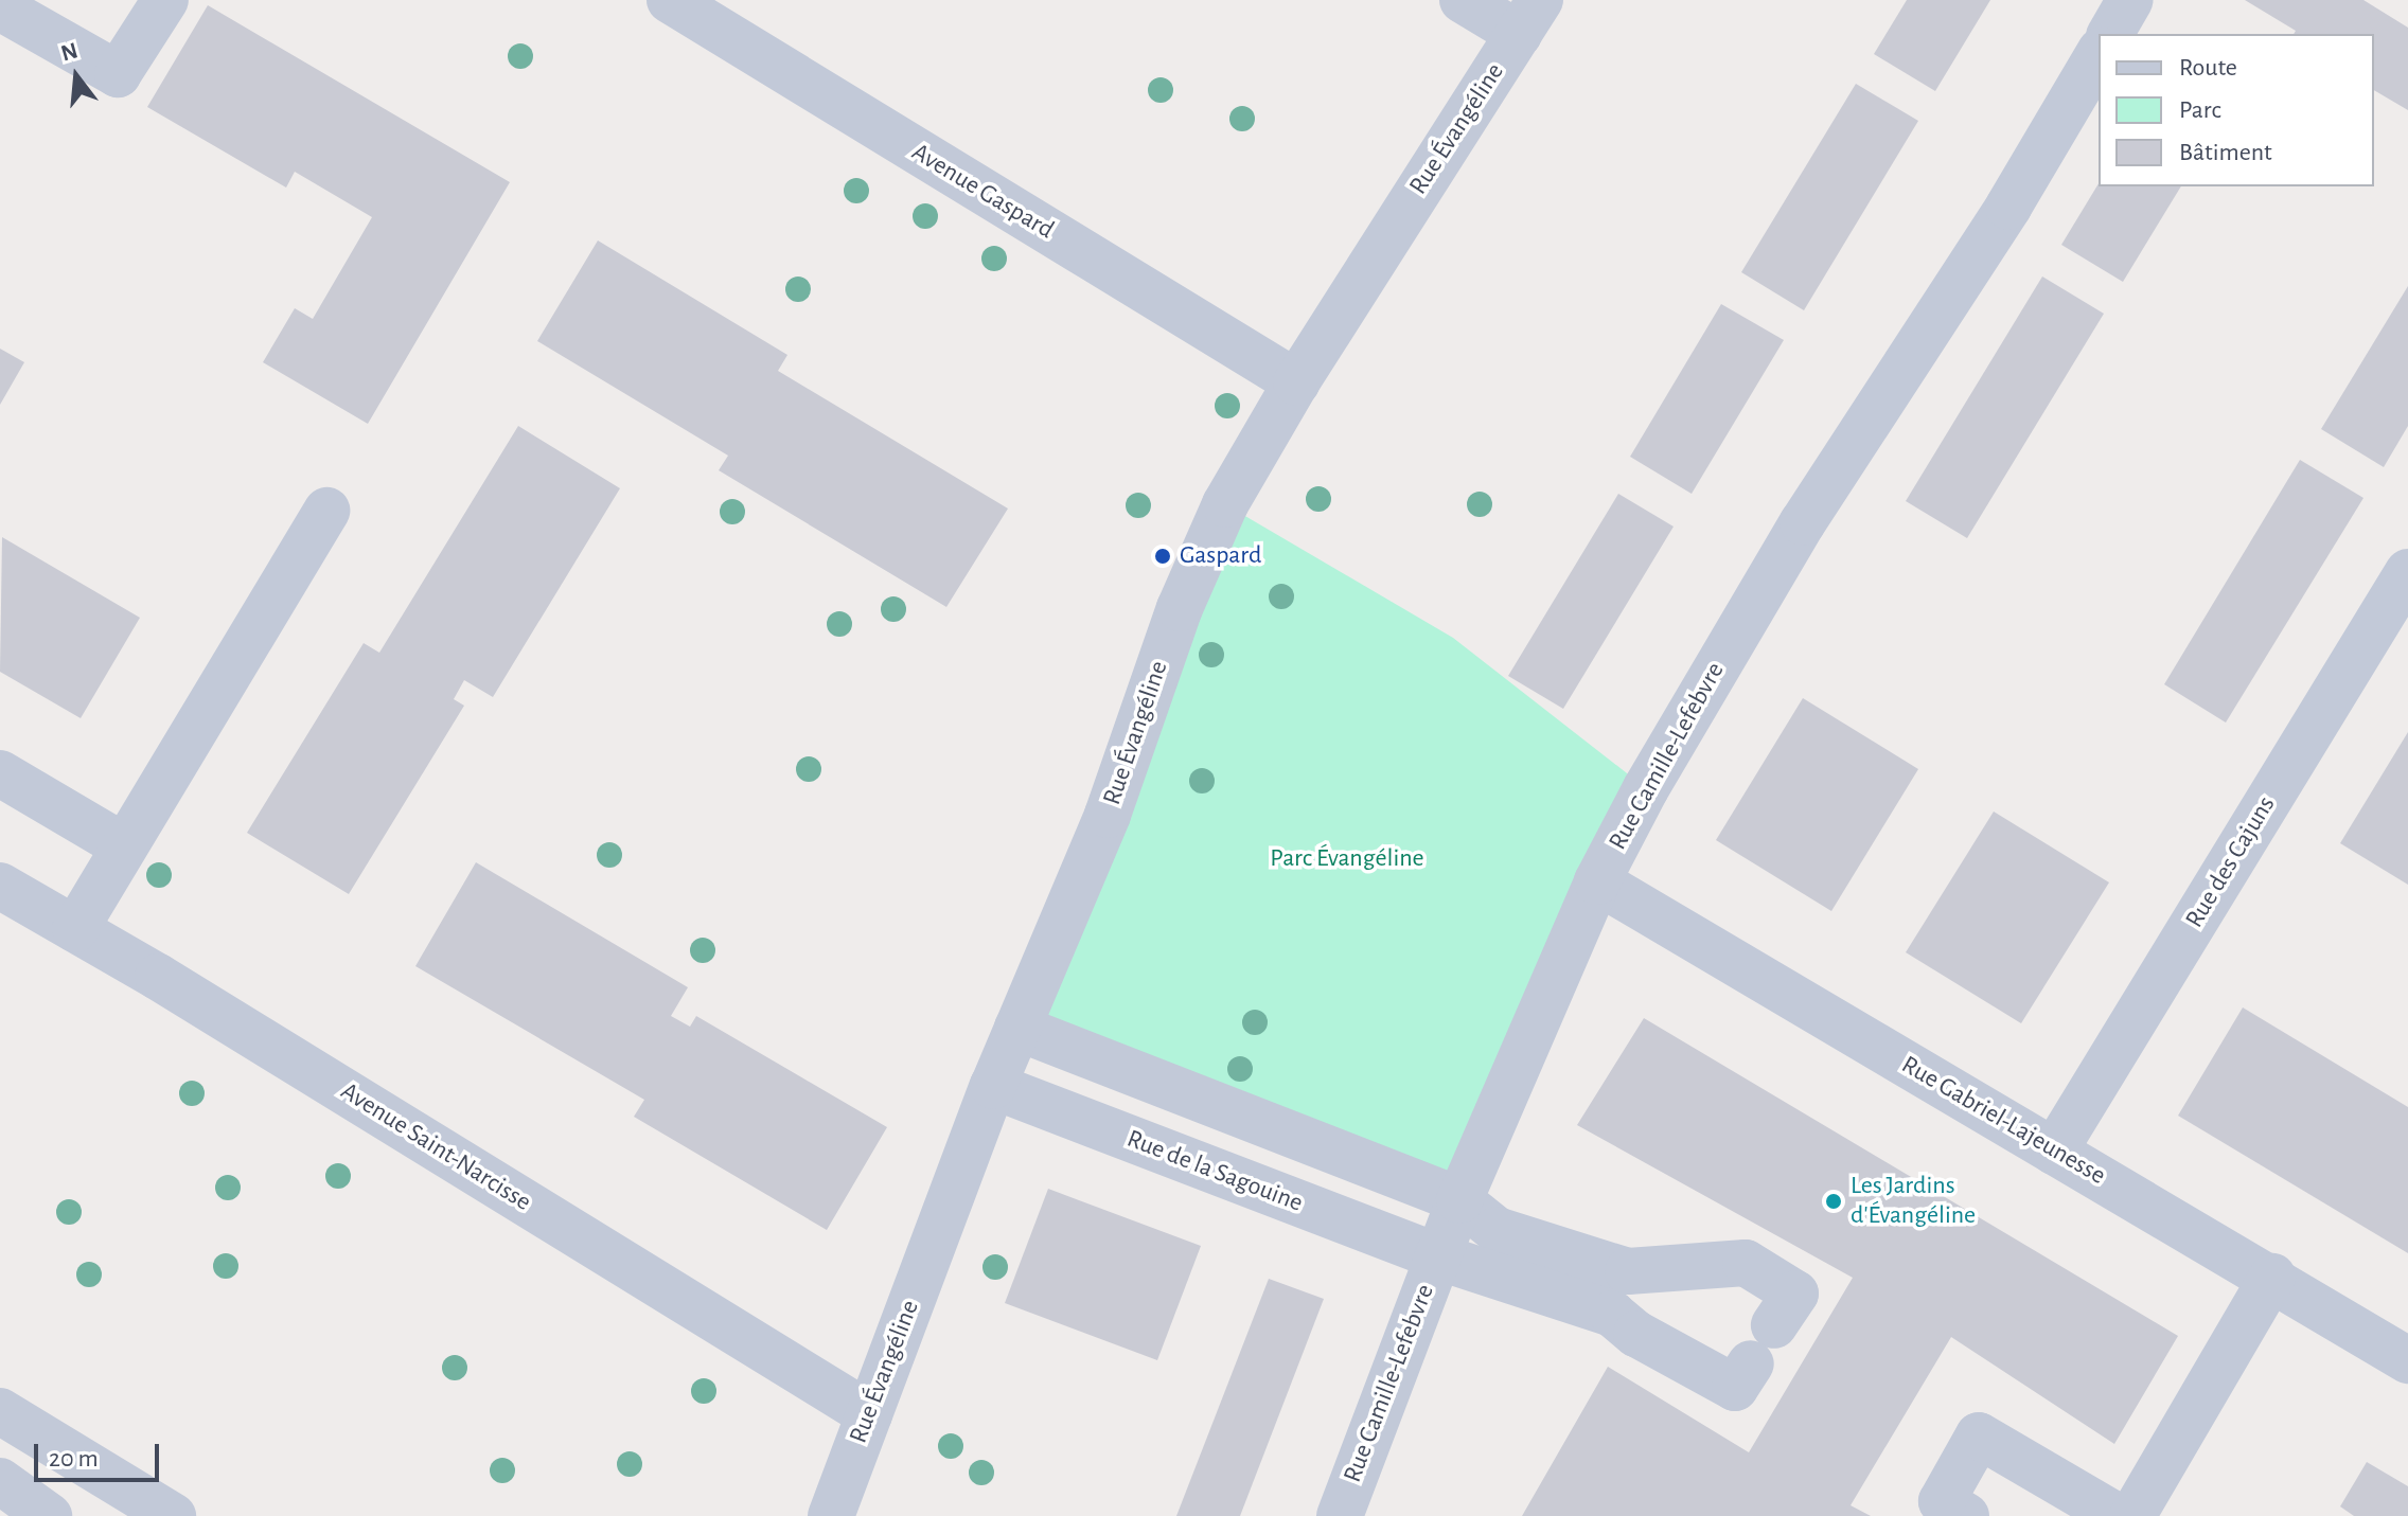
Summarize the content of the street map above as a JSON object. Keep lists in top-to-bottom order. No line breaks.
{"streets":{"street":["Rue Évangéline","Avenue Gaspard","Rue Camille-Lefebvre","Rue des Cajuns","Rue Gabriel-Lajeunesse","Avenue Saint-Narcisse","Rue de la Sagouine"]},"crossings":[["Rue Évangéline","Avenue Gaspard"],["Rue Évangéline","Avenue Saint-Narcisse"],["Rue Évangéline","Rue de la Sagouine"],["Rue Camille-Lefebvre","Rue Gabriel-Lajeunesse"],["Rue Camille-Lefebvre","Rue de la Sagouine"],["Rue des Cajuns","Rue Gabriel-Lajeunesse"]],"parks":["Parc Évangéline"],"places":["Gaspard","Les Jardins d'Évangéline"],"legend":["Route","Parc","Bâtiment"],"scale_bar":"20 m","north":"top"}
